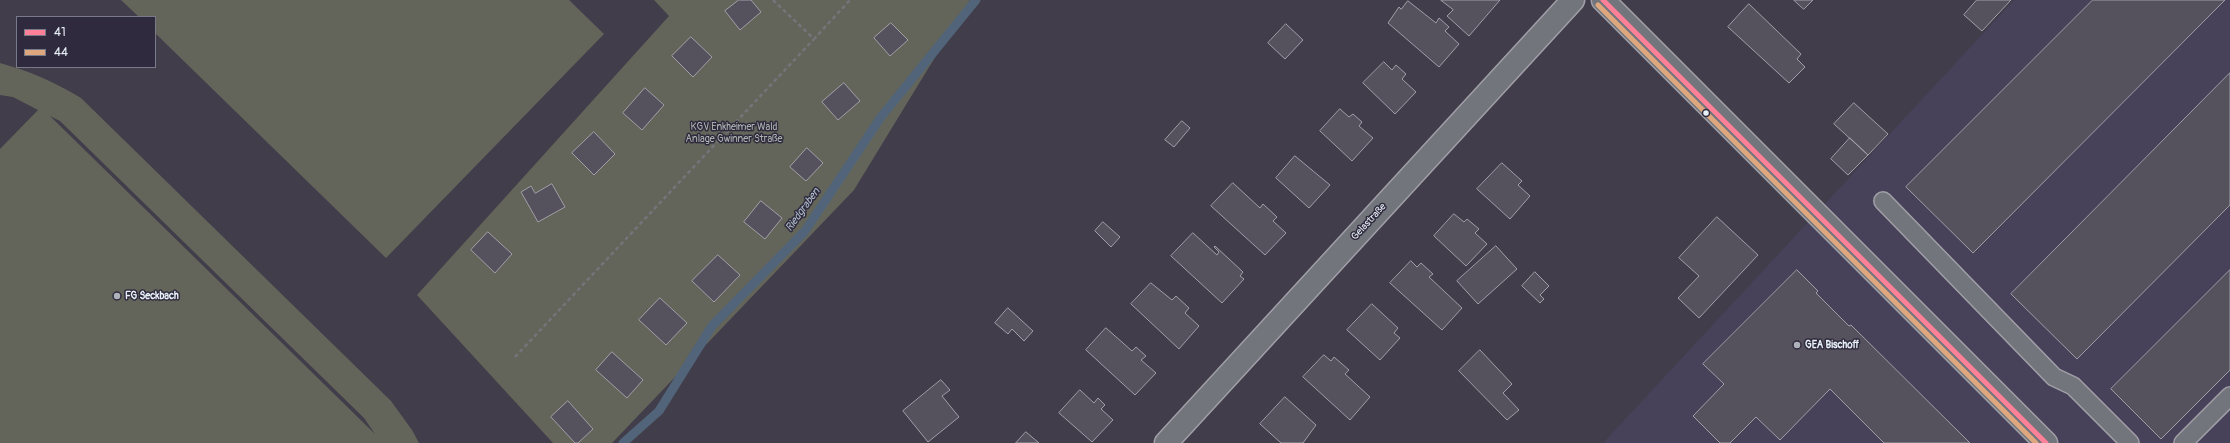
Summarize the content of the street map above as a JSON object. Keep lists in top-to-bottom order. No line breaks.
{"streets":{"street":["Gelastraße"]},"water":["Riedgraben"],"parks":["KGV Enkheimer Wald Anlage Gwinner Straße"],"places":["FG Seckbach","GEA Bischoff"],"lines":["transit line 41","transit line 44"],"legend":["41","44"]}
